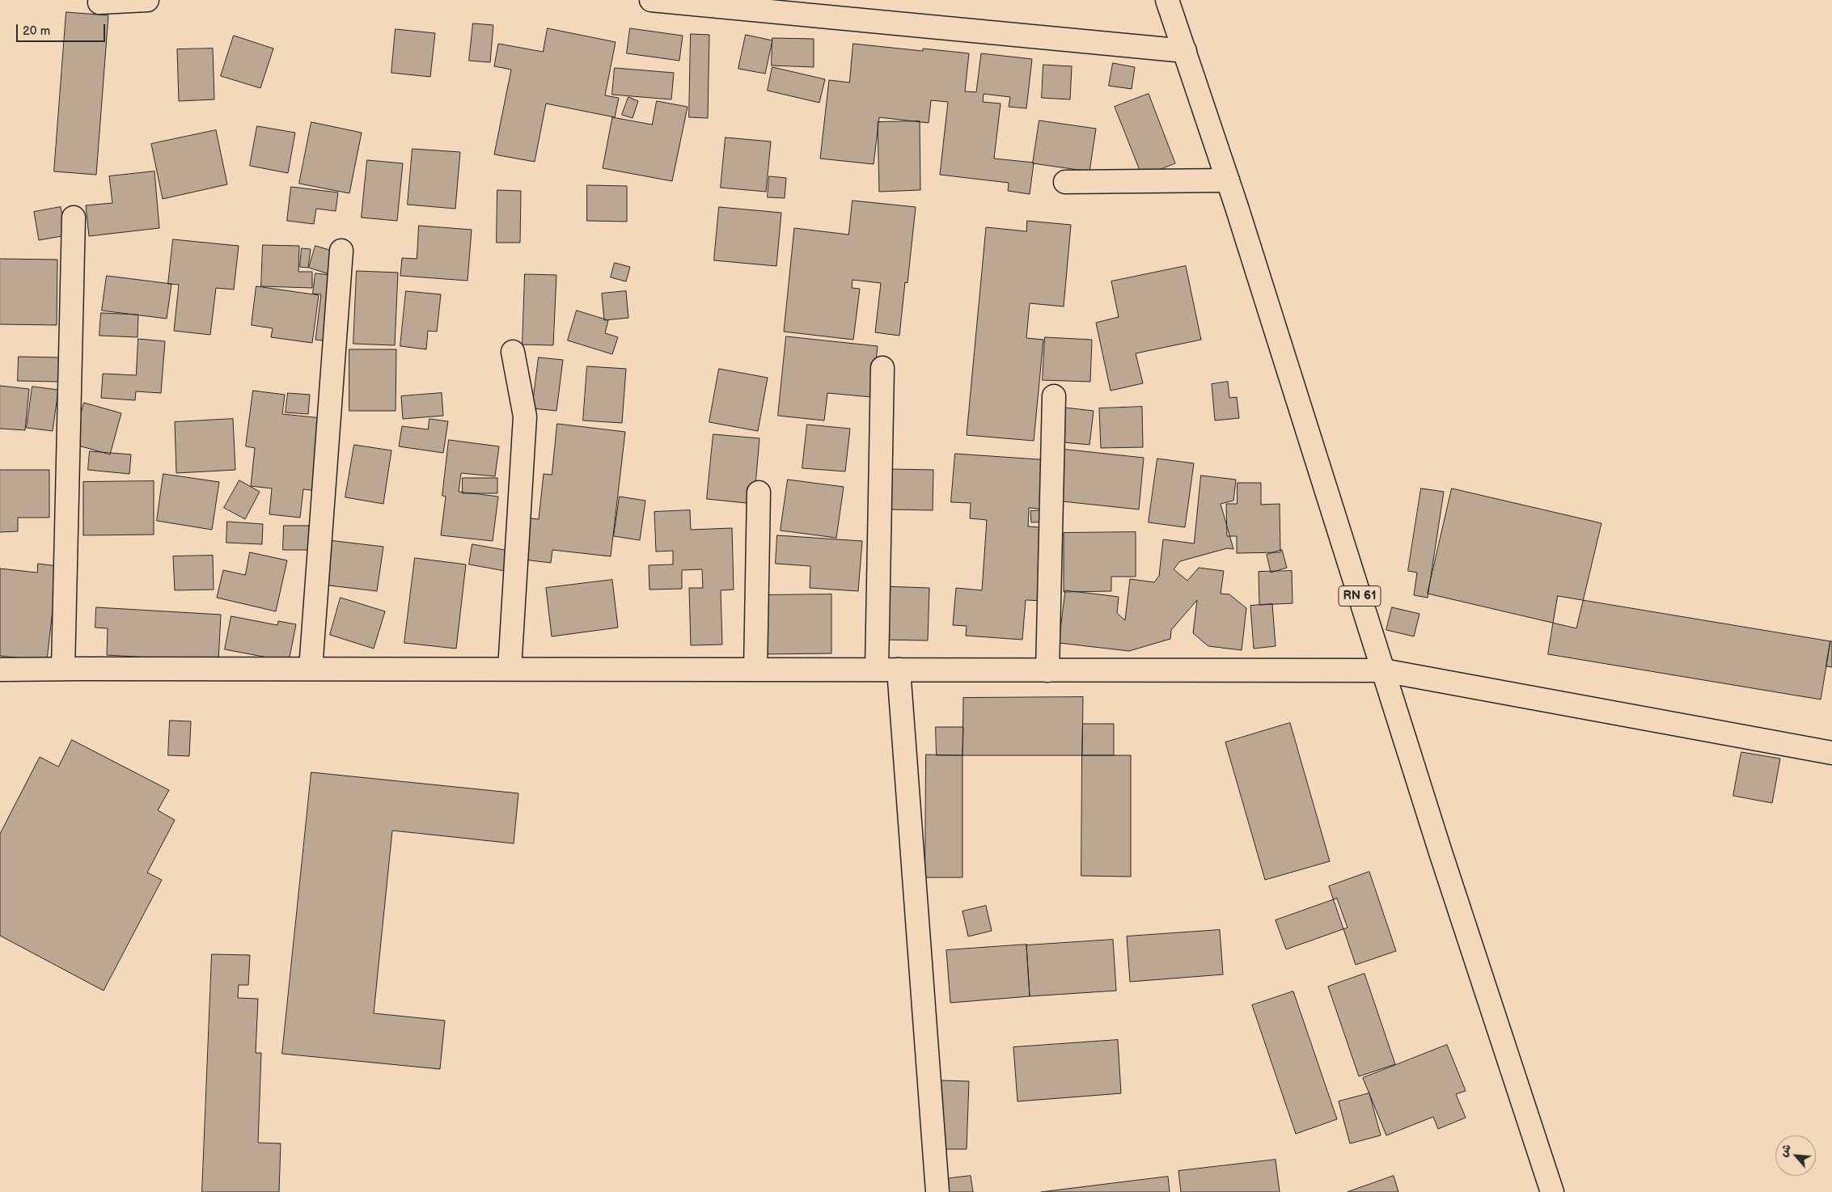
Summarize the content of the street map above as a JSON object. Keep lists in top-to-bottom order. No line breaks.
{"streets":{"street":["RN 61"]},"scale_bar":"20 m","north":"top left"}
